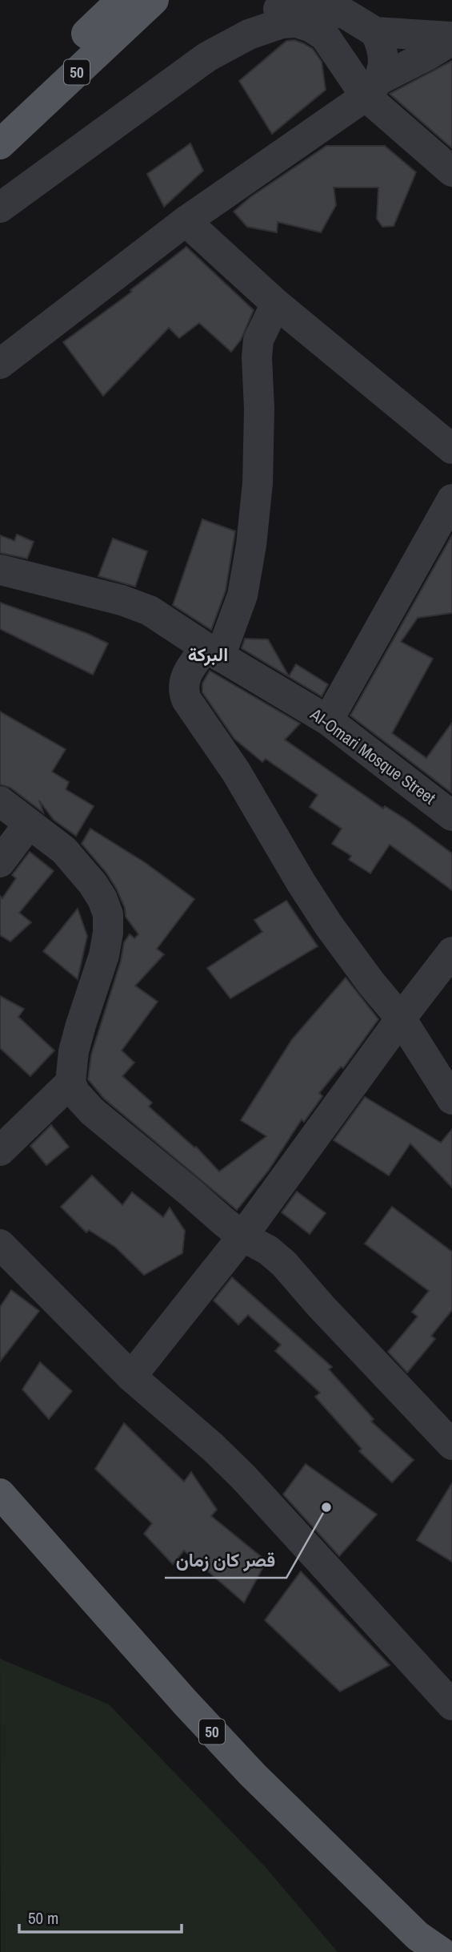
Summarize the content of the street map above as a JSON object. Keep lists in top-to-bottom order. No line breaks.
{"streets":{"main road":["50"],"street":["AI-Omari Mosque Street"]},"districts":["البركة"],"places":["قصر كان زمان"],"scale_bar":"50 m"}
